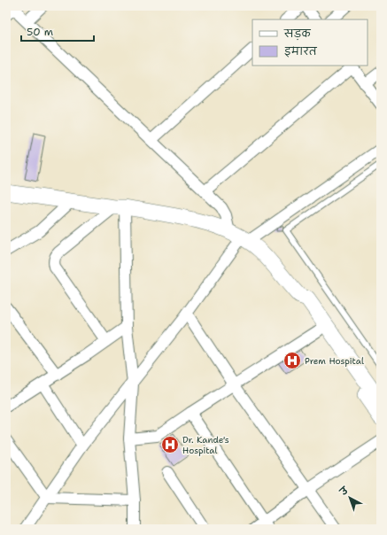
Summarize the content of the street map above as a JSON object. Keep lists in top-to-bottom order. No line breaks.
{"places":{"hospital":["Prem Hospital","Dr. Kande's Hospital"]},"legend":["सड़क","इमारत"],"scale_bar":"50 m","north":"top left"}
